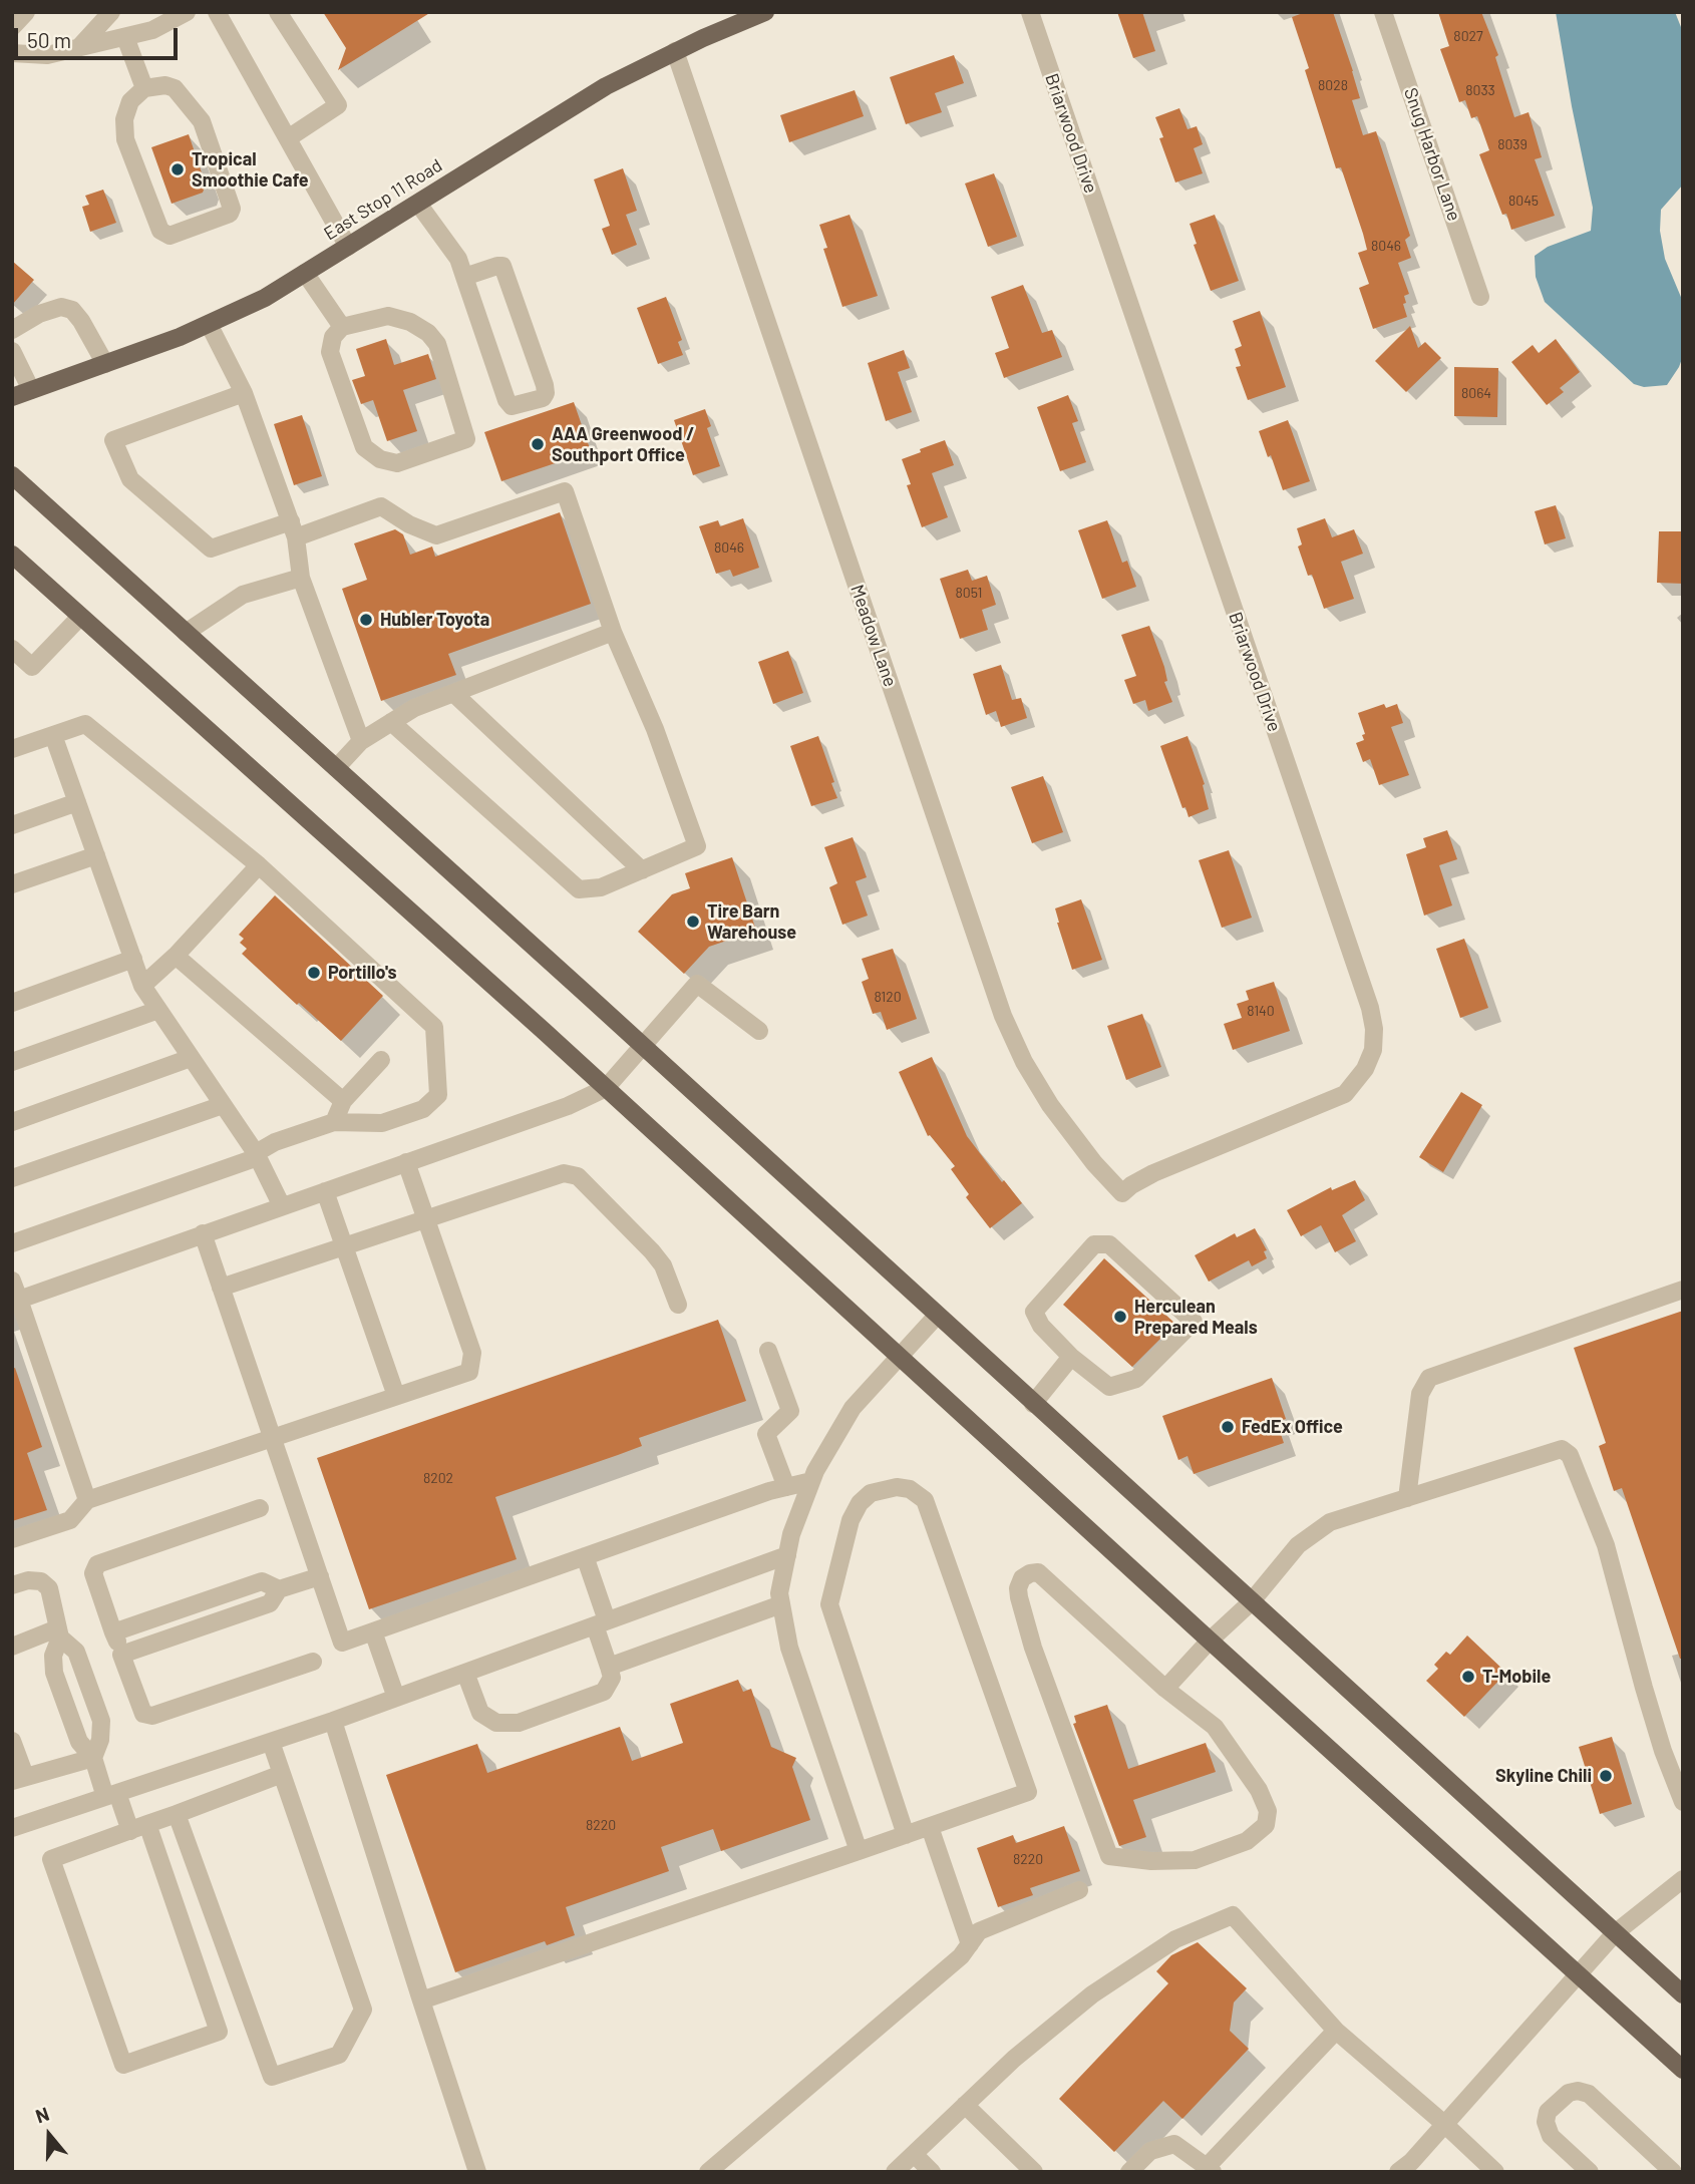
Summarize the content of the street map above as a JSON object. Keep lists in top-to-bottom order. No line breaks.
{"streets":{"main road":["East Stop 11 Road"],"street":["Briarwood Drive","Snug Harbor Lane","Meadow Lane"]},"crossings":[["Briarwood Drive","Meadow Lane"],["East Stop 11 Road","Meadow Lane"]],"places":["Tropical Smoothie Cafe","AAA Greenwood / Southport Office","Hubler Toyota","Tire Barn Warehouse","Portillo's","Herculean Prepared Meals","FedEx Office","T-Mobile","Skyline Chili"],"house_numbers":["8027","8028","8033","8039","8045","8046","8064","8046","8051","8120","8140","8202","8220","8220"],"scale_bar":"50 m","north":"top"}
